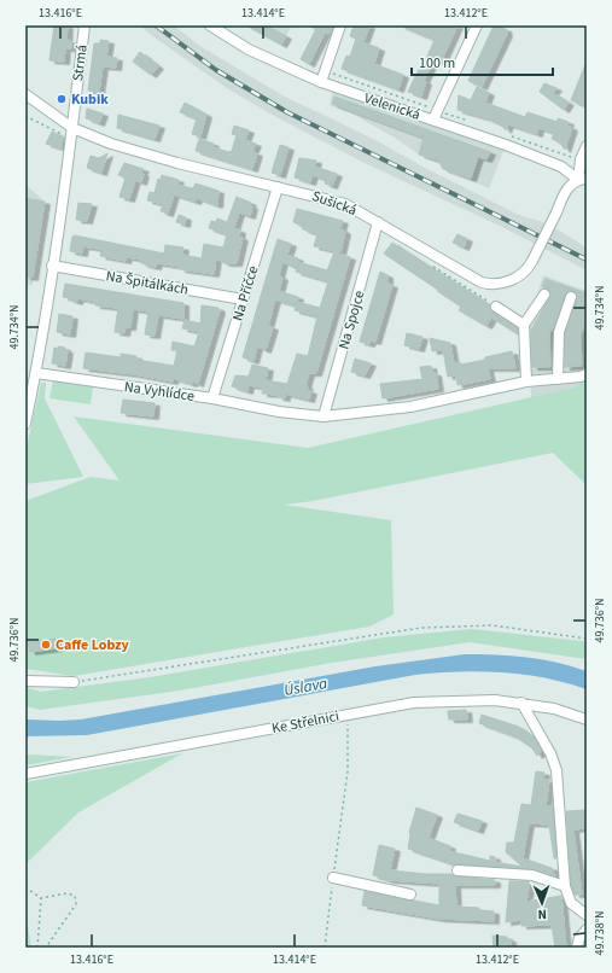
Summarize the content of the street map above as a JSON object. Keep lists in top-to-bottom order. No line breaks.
{"streets":{"street":["Strmá","Velenická","Sušická","Na Špitálkách","Na Příčce","Na Spojce","Na Vyhlídce","Ke Střelnici"]},"crossings":[["Strmá","Sušická"],["Velenická","Sušická"],["Sušická","Na Příčce"],["Sušická","Na Spojce"],["Na Špitálkách","Na Příčce"],["Na Příčce","Na Vyhlídce"],["Na Spojce","Na Vyhlídce"]],"water":["Úslava"],"places":["Kubik","Caffe Lobzy"],"scale_bar":"100 m","north":"bottom","coordinates":["13.416°E","13.414°E","13.412°E","49.734°N","49.736°N","49.738°N"]}
